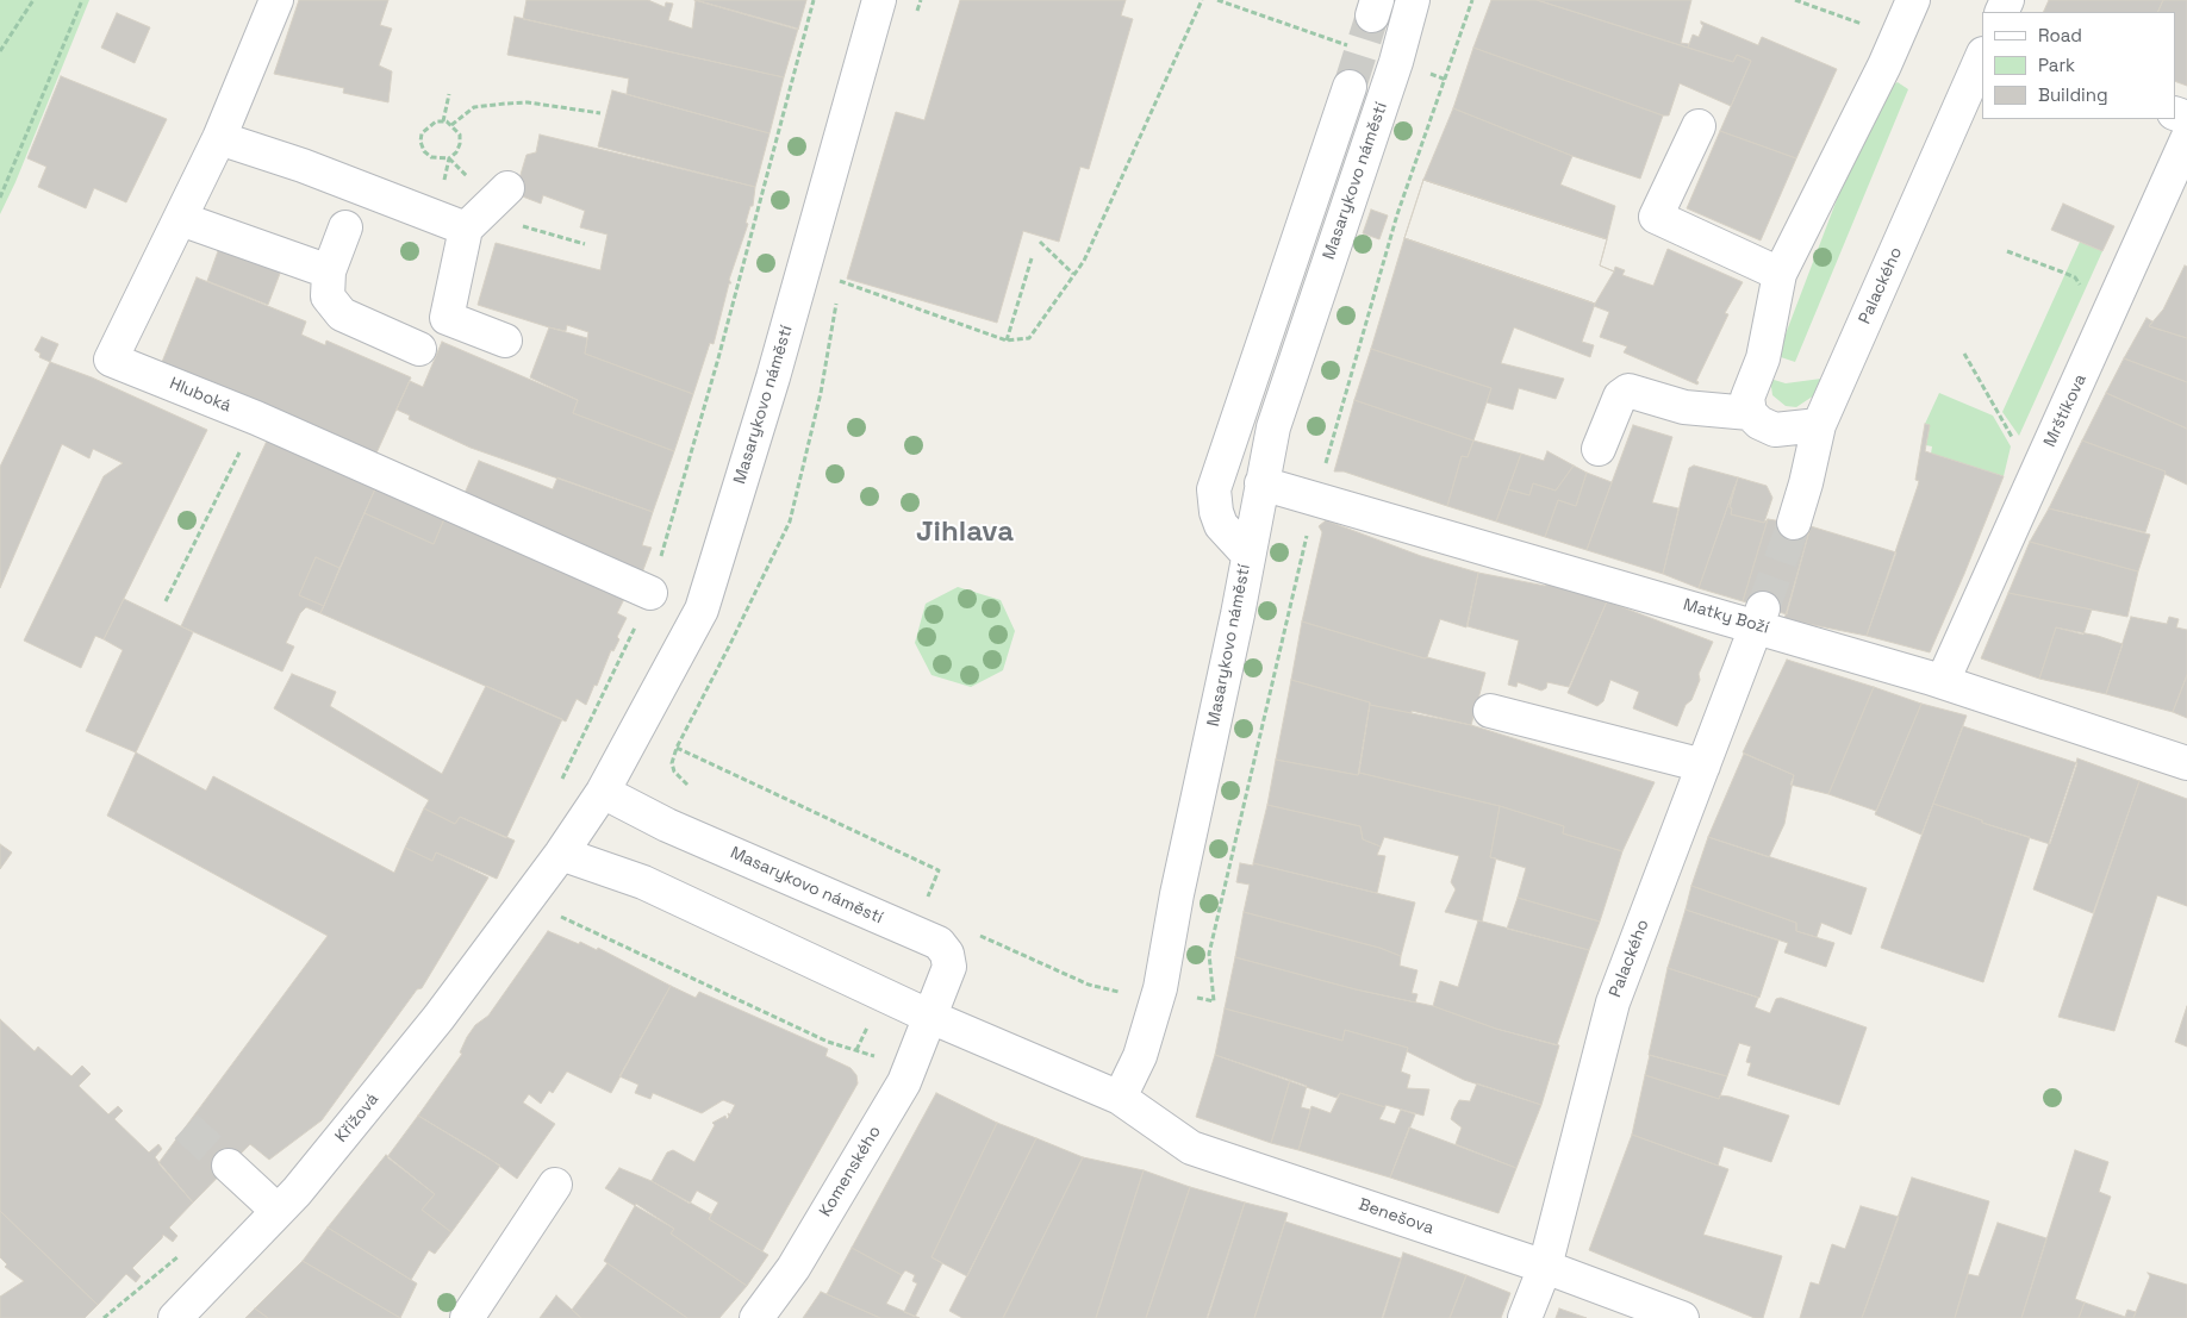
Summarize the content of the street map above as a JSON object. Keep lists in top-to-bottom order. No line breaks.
{"streets":{"street":["Masarykovo náměstí","Palackého","Hluboká","Mrštíkova","Matky Boží","Křížová","Komenského","Benešova"]},"crossings":[["Masarykovo náměstí","Matky Boží"],["Masarykovo náměstí","Křížová"],["Masarykovo náměstí","Komenského"],["Masarykovo náměstí","Benešova"],["Palackého","Matky Boží"],["Palackého","Benešova"],["Mrštíkova","Matky Boží"]],"districts":["Jihlava"],"legend":["Road","Park","Building"]}
